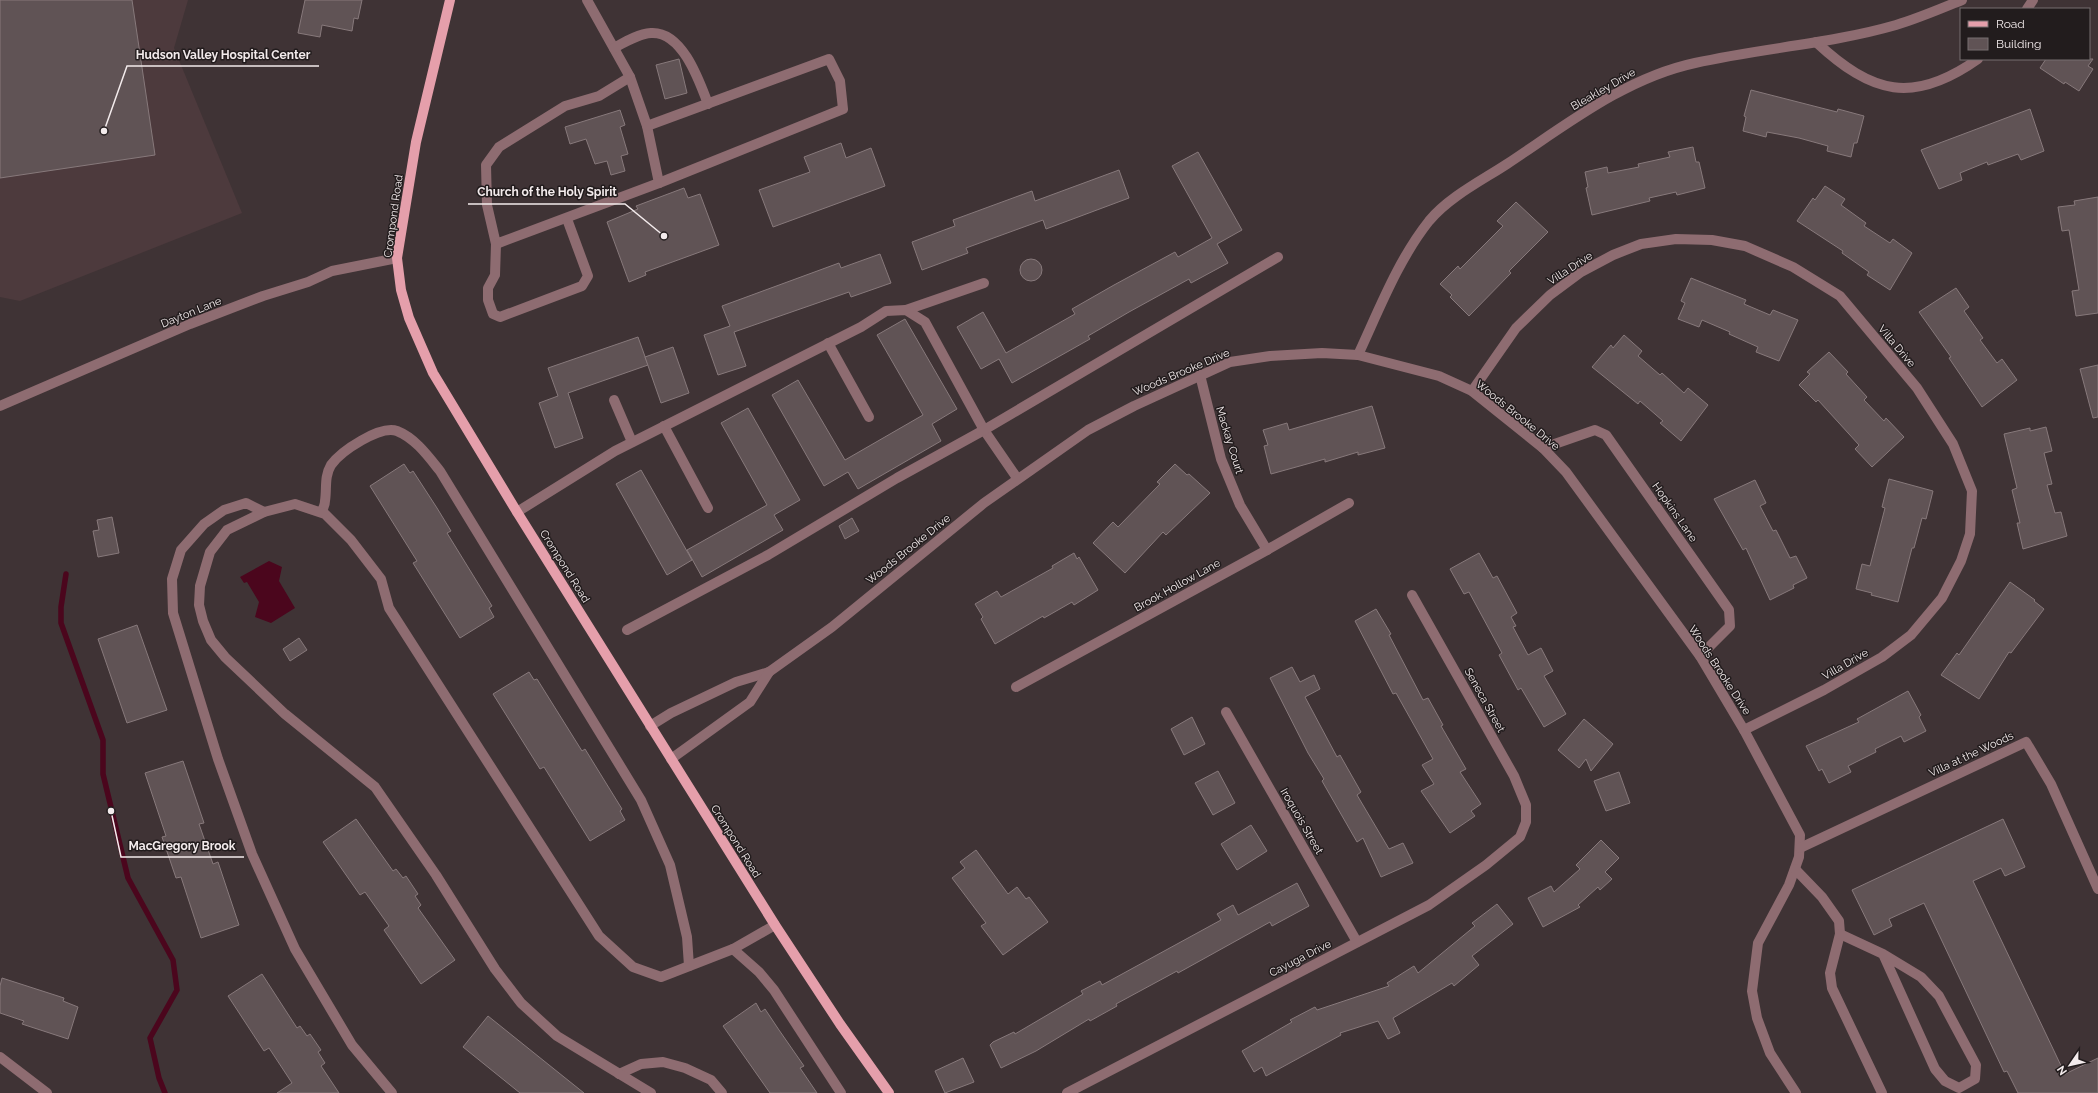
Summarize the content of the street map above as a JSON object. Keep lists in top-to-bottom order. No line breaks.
{"streets":{"main road":["Crompond Road"],"street":["Bleakley Drive","Villa Drive","Dayton Lane","Woods Brooke Drive","Mackay Court","Hopkins Lane","Brook Hollow Lane","Seneca Street","Villa at the Woods","Iroquois Street","Cayuga Drive"]},"crossings":[["Bleakley Drive","Woods Brooke Drive"],["Crompond Road","Dayton Lane"],["Crompond Road","Woods Brooke Drive"],["Villa Drive","Woods Brooke Drive"],["Woods Brooke Drive","Mackay Court"],["Woods Brooke Drive","Hopkins Lane"],["Woods Brooke Drive","Villa at the Woods"],["Mackay Court","Brook Hollow Lane"],["Seneca Street","Cayuga Drive"],["Iroquois Street","Cayuga Drive"]],"places":["Hudson Valley Hospital Center","Church of the Holy Spirit","MacGregory Brook"],"legend":["Road","Building"],"north":"bottom left"}
